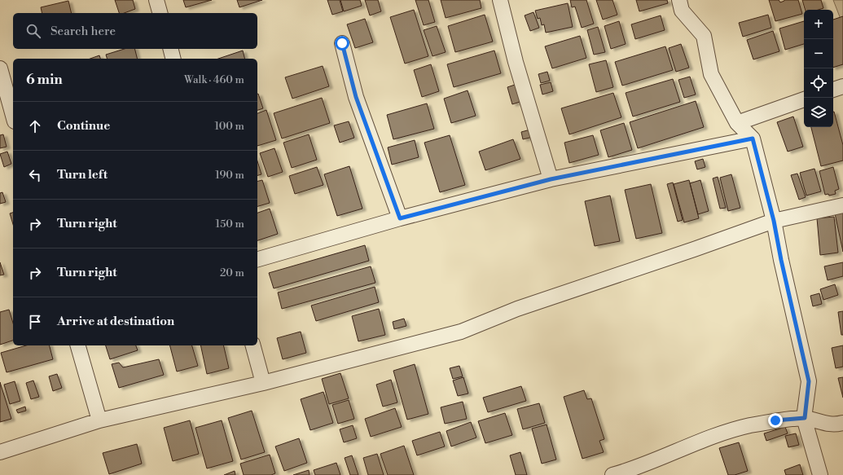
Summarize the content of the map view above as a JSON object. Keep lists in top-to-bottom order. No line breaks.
{"page":{"map_buttons":["+","−"],"search":"Search here","heading":["6 min","Walk · 460 m"],"list":[["Continue","100 m"],["Turn left","190 m"],["Turn right","150 m"],["Turn right","20 m"],"Arrive at destination"]}}
